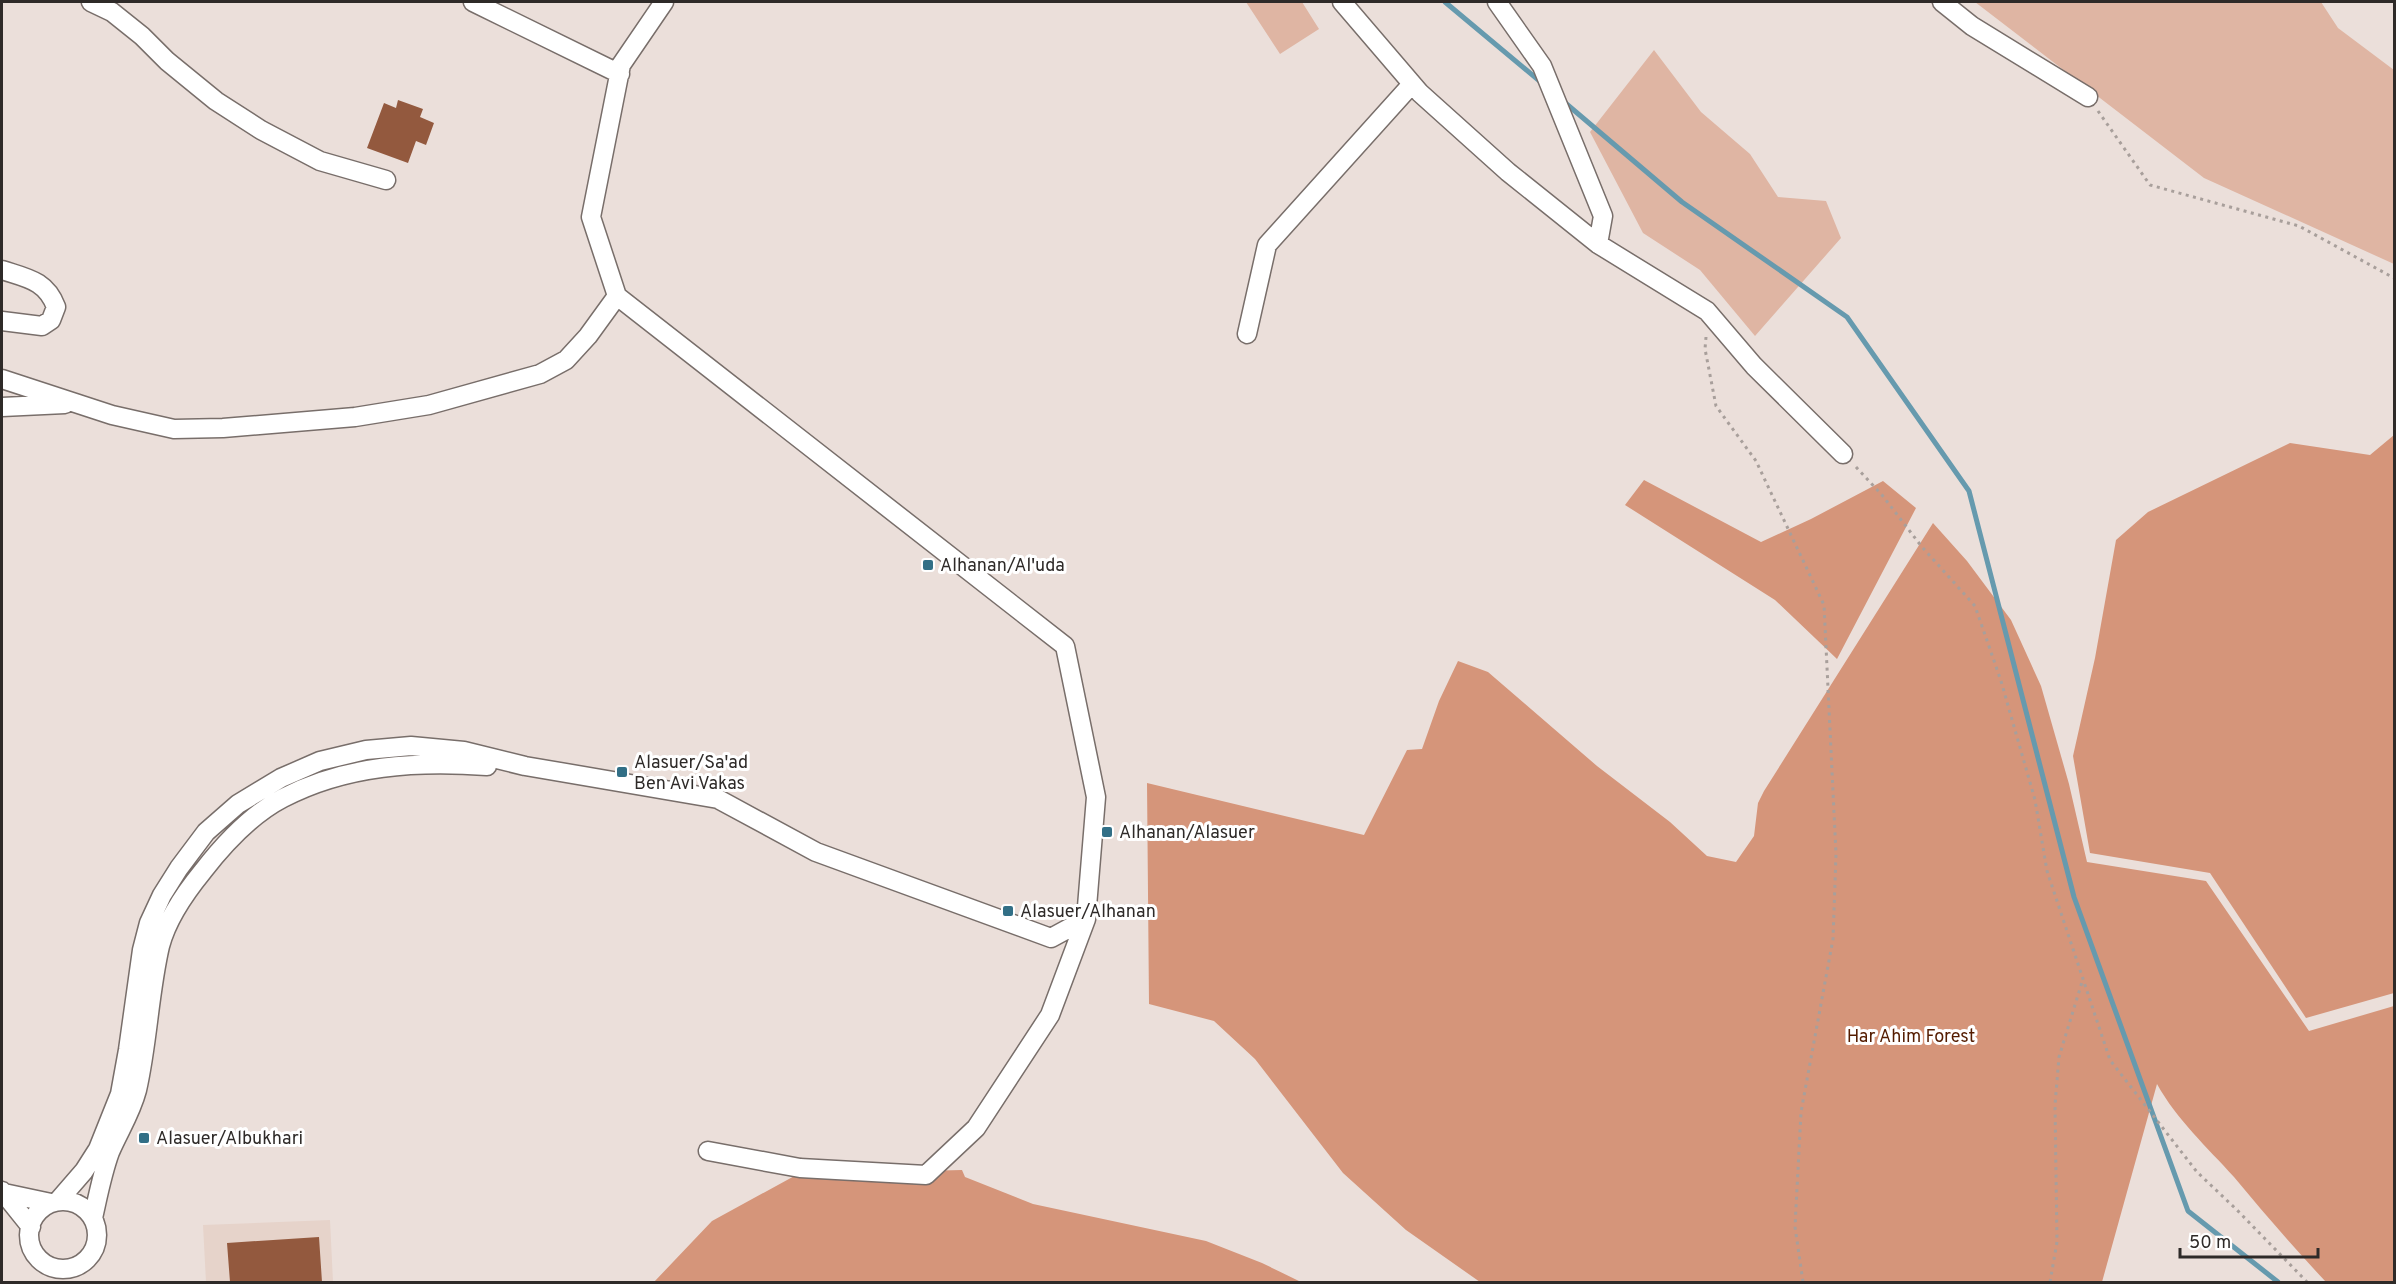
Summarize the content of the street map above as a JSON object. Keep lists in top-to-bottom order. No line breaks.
{"parks":["Har Ahim Forest"],"places":{"transit":["Alhanan/Al'uda","Alasuer/Sa'ad Ben Avi Vakas","Alhanan/Alasuer","Alasuer/Alhanan","Alasuer/Albukhari"]},"scale_bar":"50 m"}
